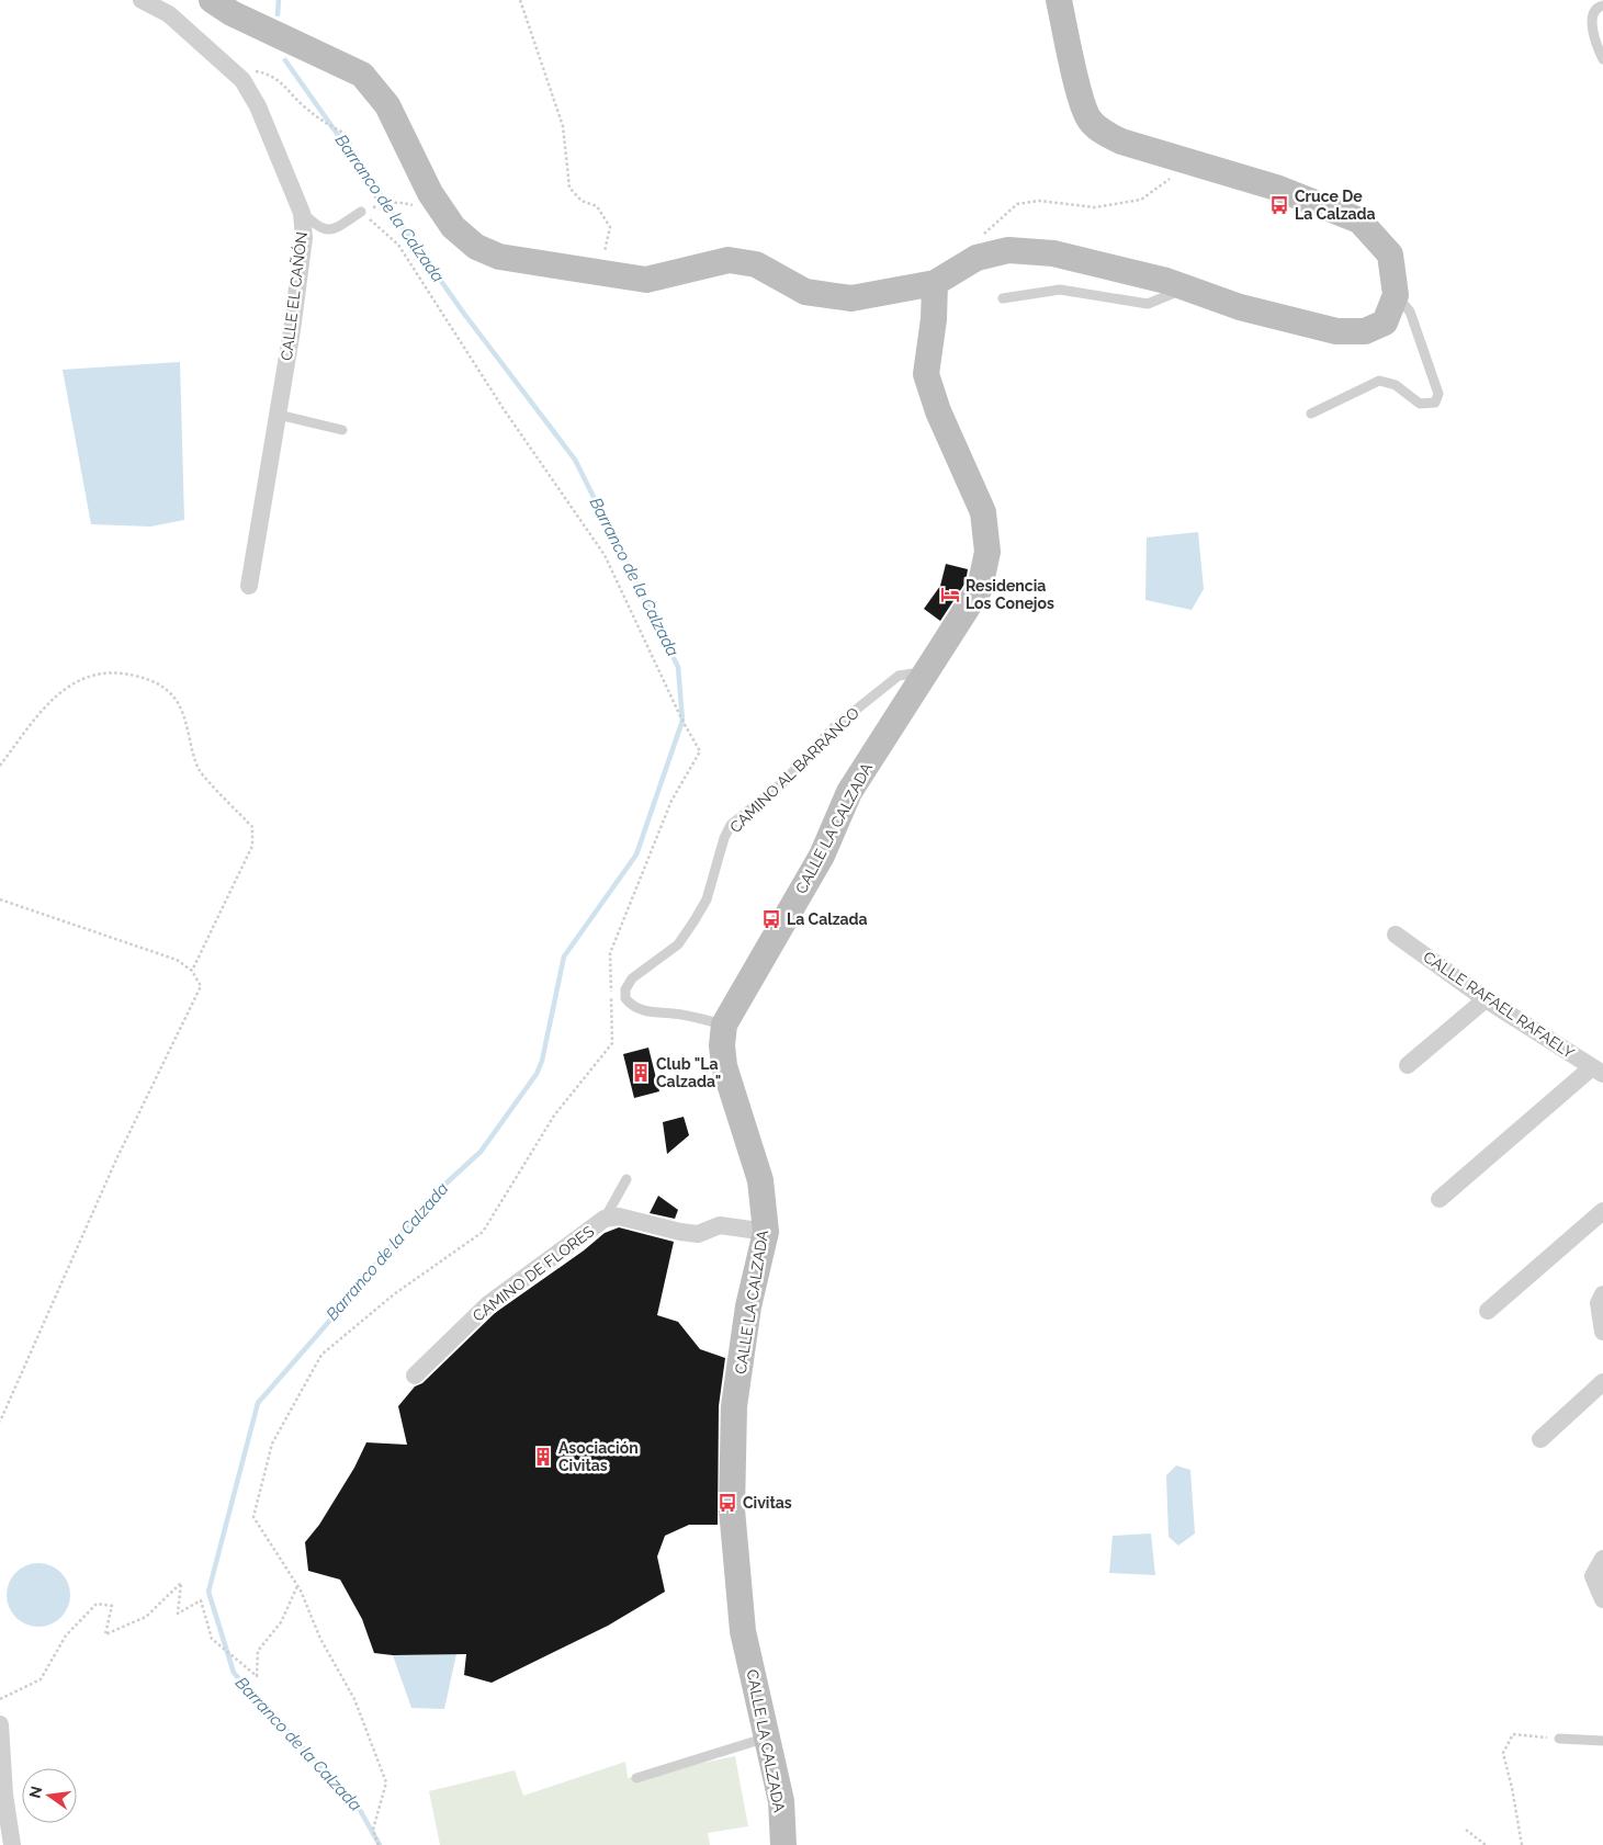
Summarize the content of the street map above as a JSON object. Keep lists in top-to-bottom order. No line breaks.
{"streets":{"main road":["CALLE LA CALZADA"],"street":["CALLE EL CAÑÓN","CALLE RAFAEL RAFAELY","CAMINO DE FLORES"],"lane":["CAMINO AL BARRANCO"]},"crossings":[["CAMINO AL BARRANCO","CALLE LA CALZADA"],["CALLE LA CALZADA","CAMINO DE FLORES"]],"water":["Barranco de la Calzada"],"places":{"bus stop":["Cruce De La Calzada","La Calzada","Civitas"],"hotel":["Residencia Los Conejos"],"building":["Club \"La Calzada\"","Asociación Civitas"]},"north":"left"}
